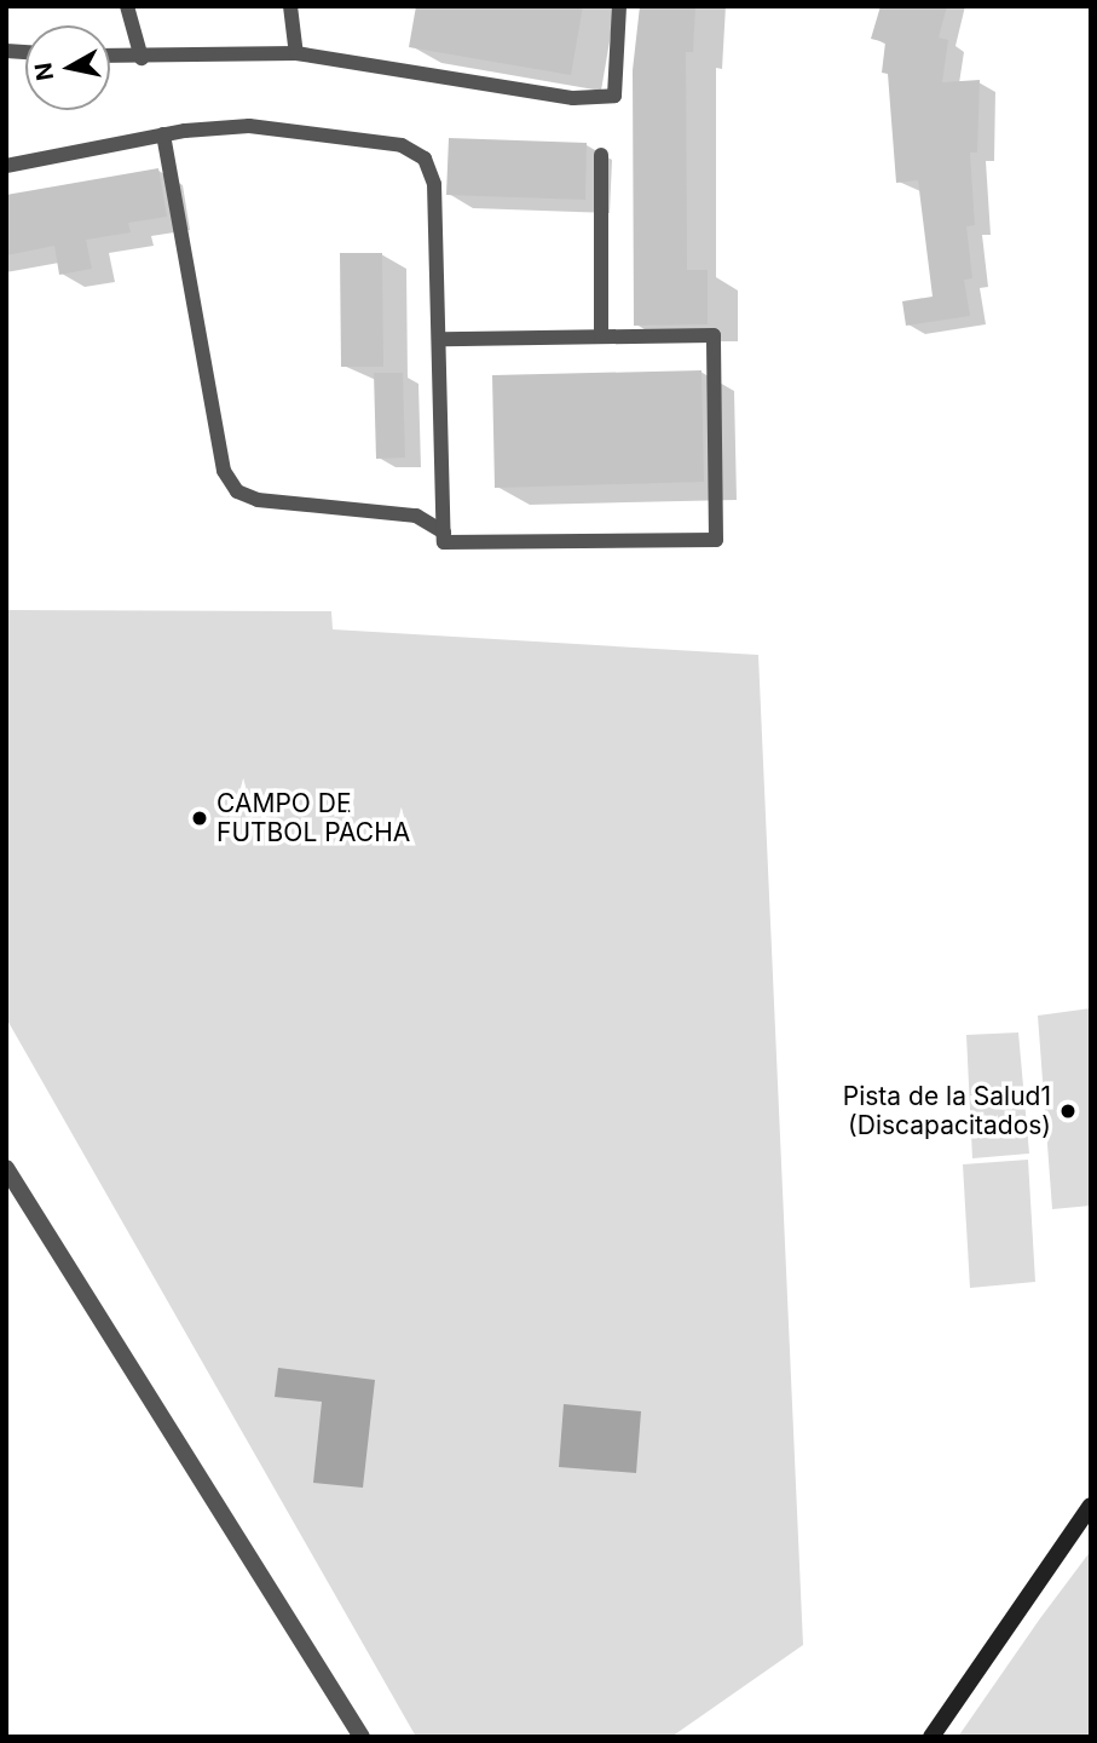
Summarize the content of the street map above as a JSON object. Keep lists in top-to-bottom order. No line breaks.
{"places":["CAMPO DE FUTBOL PACHA","Pista de la Salud1 (Discapacitados)"],"north":"left"}
